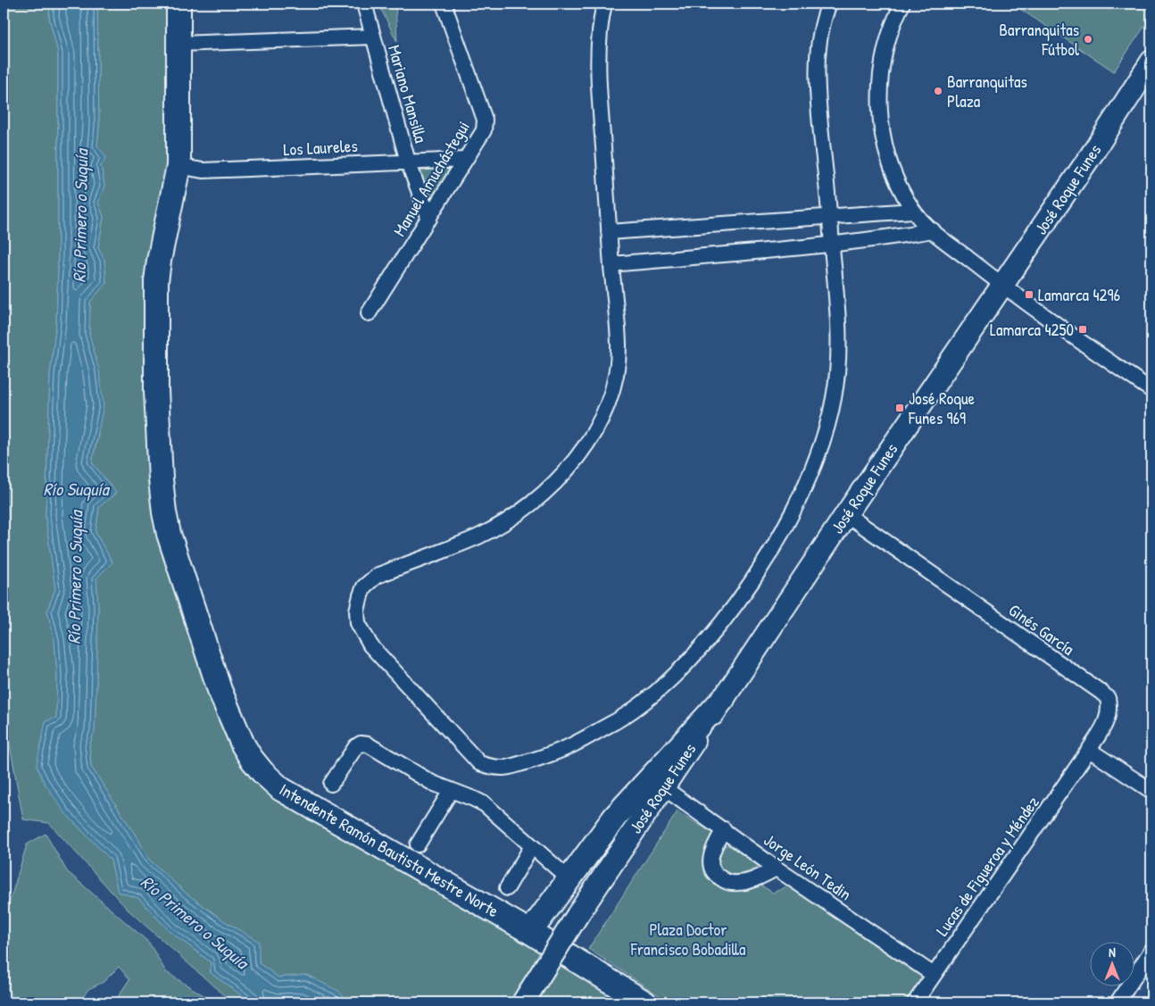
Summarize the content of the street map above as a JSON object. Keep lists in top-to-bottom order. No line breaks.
{"streets":{"main road":["José Roque Funes","Intendente Ramón Bautista Mestre Norte"],"street":["Mariano Mansilla","Los Laureles","Manuel Amuchástegui","Ginés García","Lucas de Figueroa y Méndez","Jorge León Tedin"]},"crossings":[["Mariano Mansilla","Los Laureles"],["Mariano Mansilla","Manuel Amuchástegui"],["Los Laureles","Manuel Amuchástegui"],["Los Laureles","Intendente Ramón Bautista Mestre Norte"],["José Roque Funes","Ginés García"],["José Roque Funes","Jorge León Tedin"],["Ginés García","Lucas de Figueroa y Méndez"],["Lucas de Figueroa y Méndez","Jorge León Tedin"]],"water":["Río Primero o Suquía","Río Suquía"],"parks":["Plaza Doctor Francisco Bobadilla"],"places":{"other":["Barranquitas Fútbol","Barranquitas Plaza"],"transit":["Lamarca 4296","Lamarca 4250","José Roque Funes 969"]},"north":"top"}
